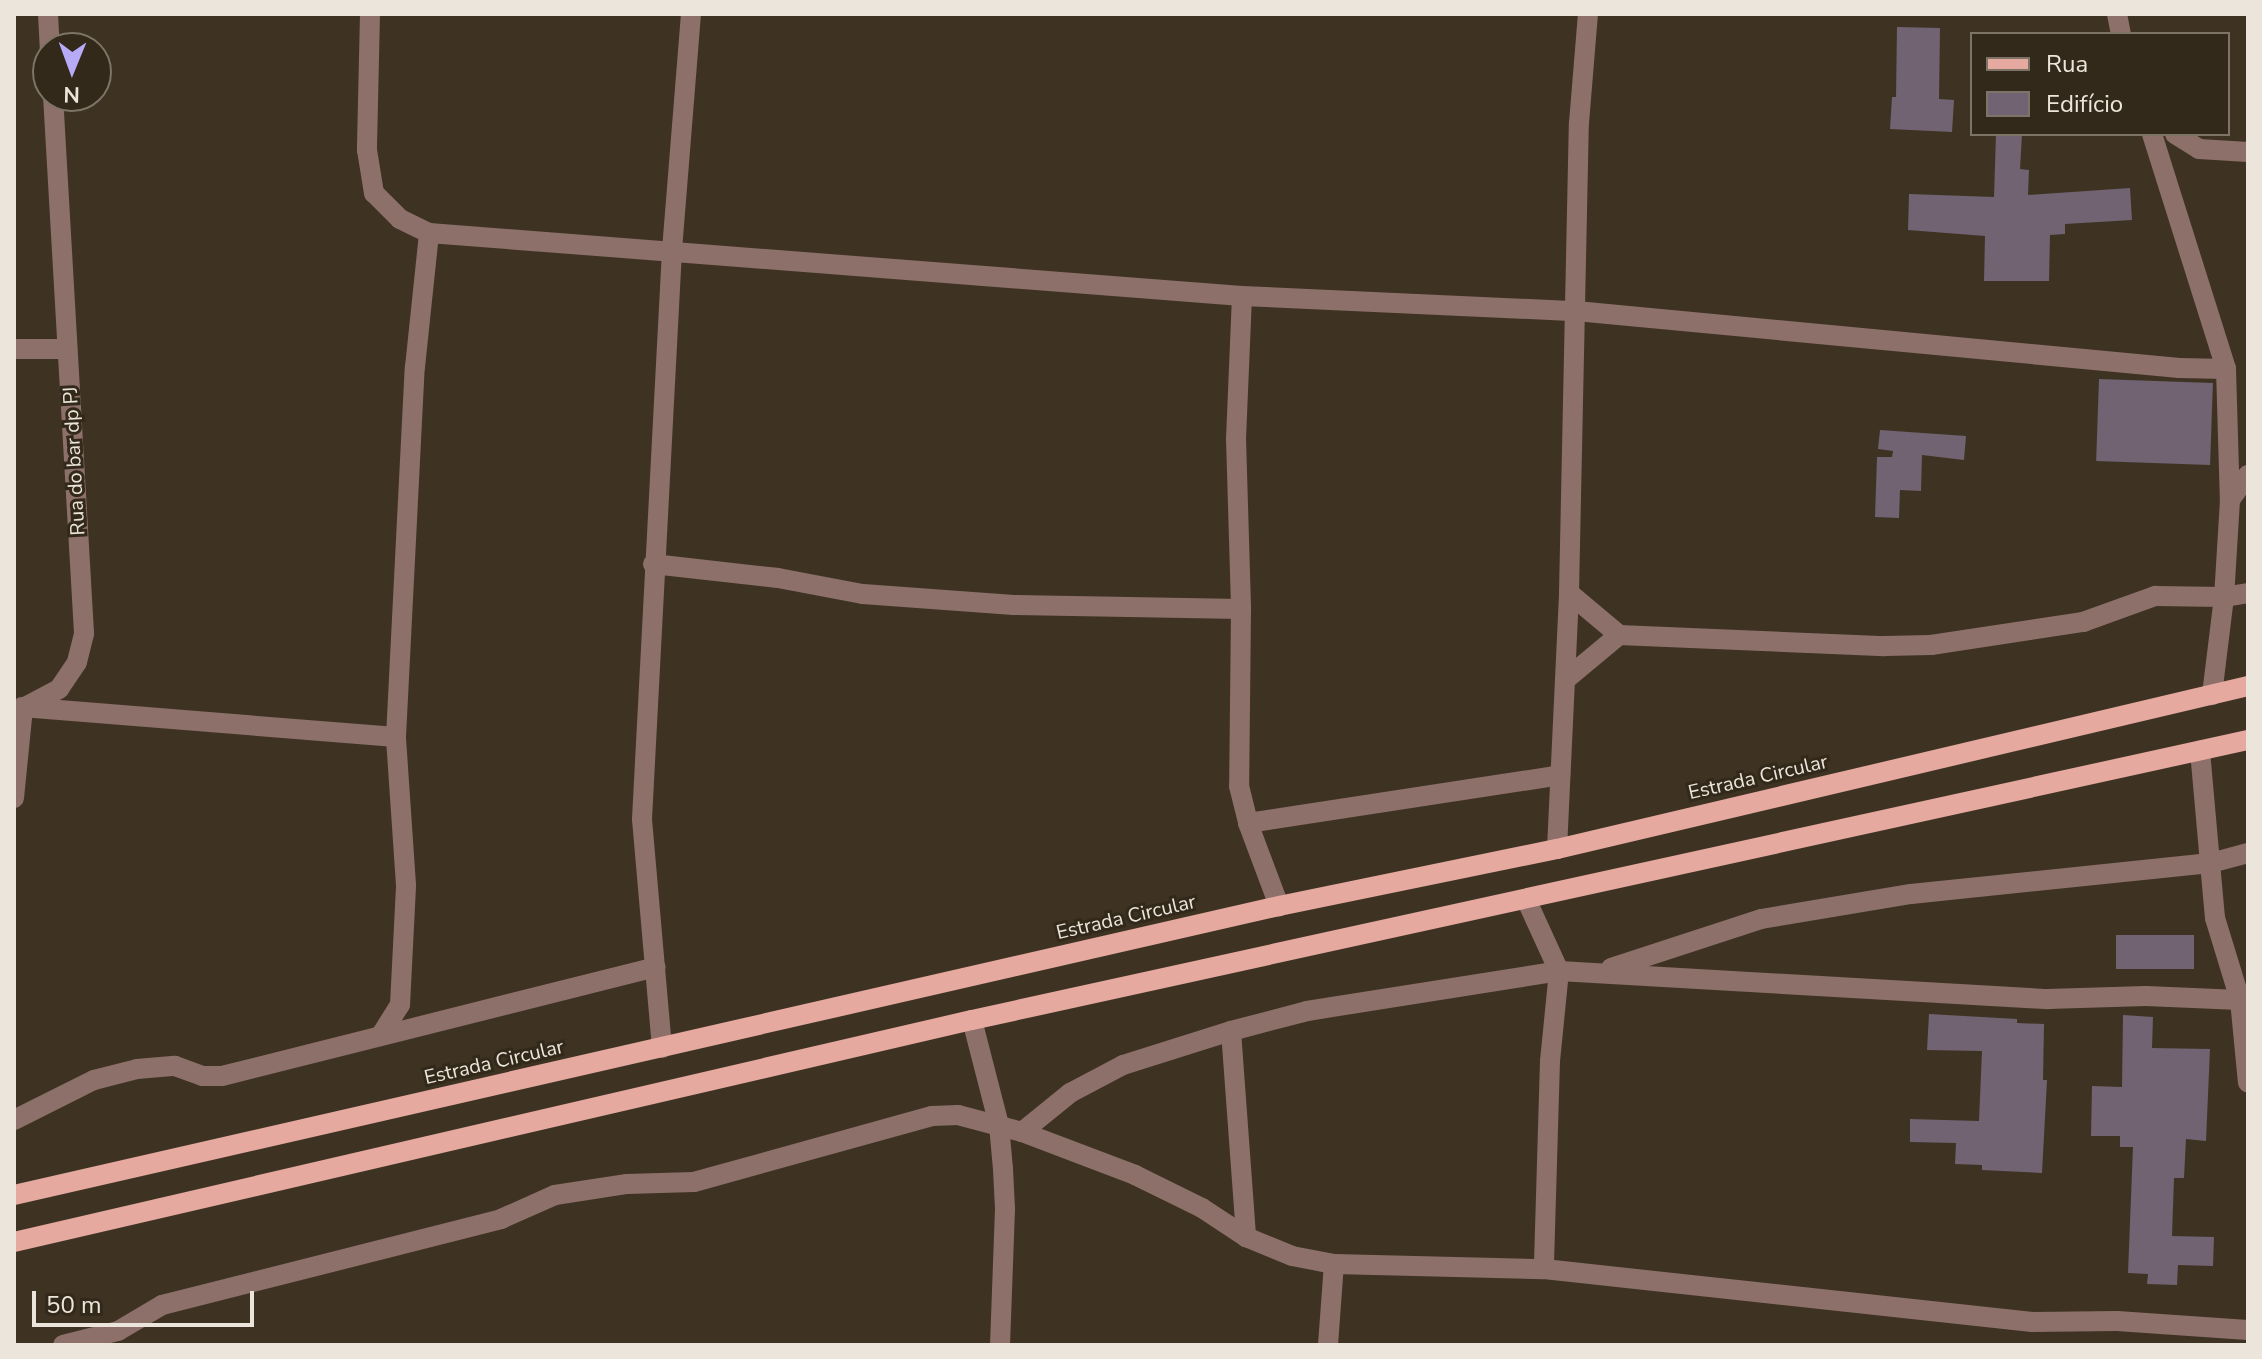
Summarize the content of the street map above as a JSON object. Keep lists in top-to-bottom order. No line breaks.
{"streets":{"main road":["Estrada Circular"],"street":["Rua do bar dp PJ"]},"legend":["Rua","Edifício"],"scale_bar":"50 m","north":"bottom"}
